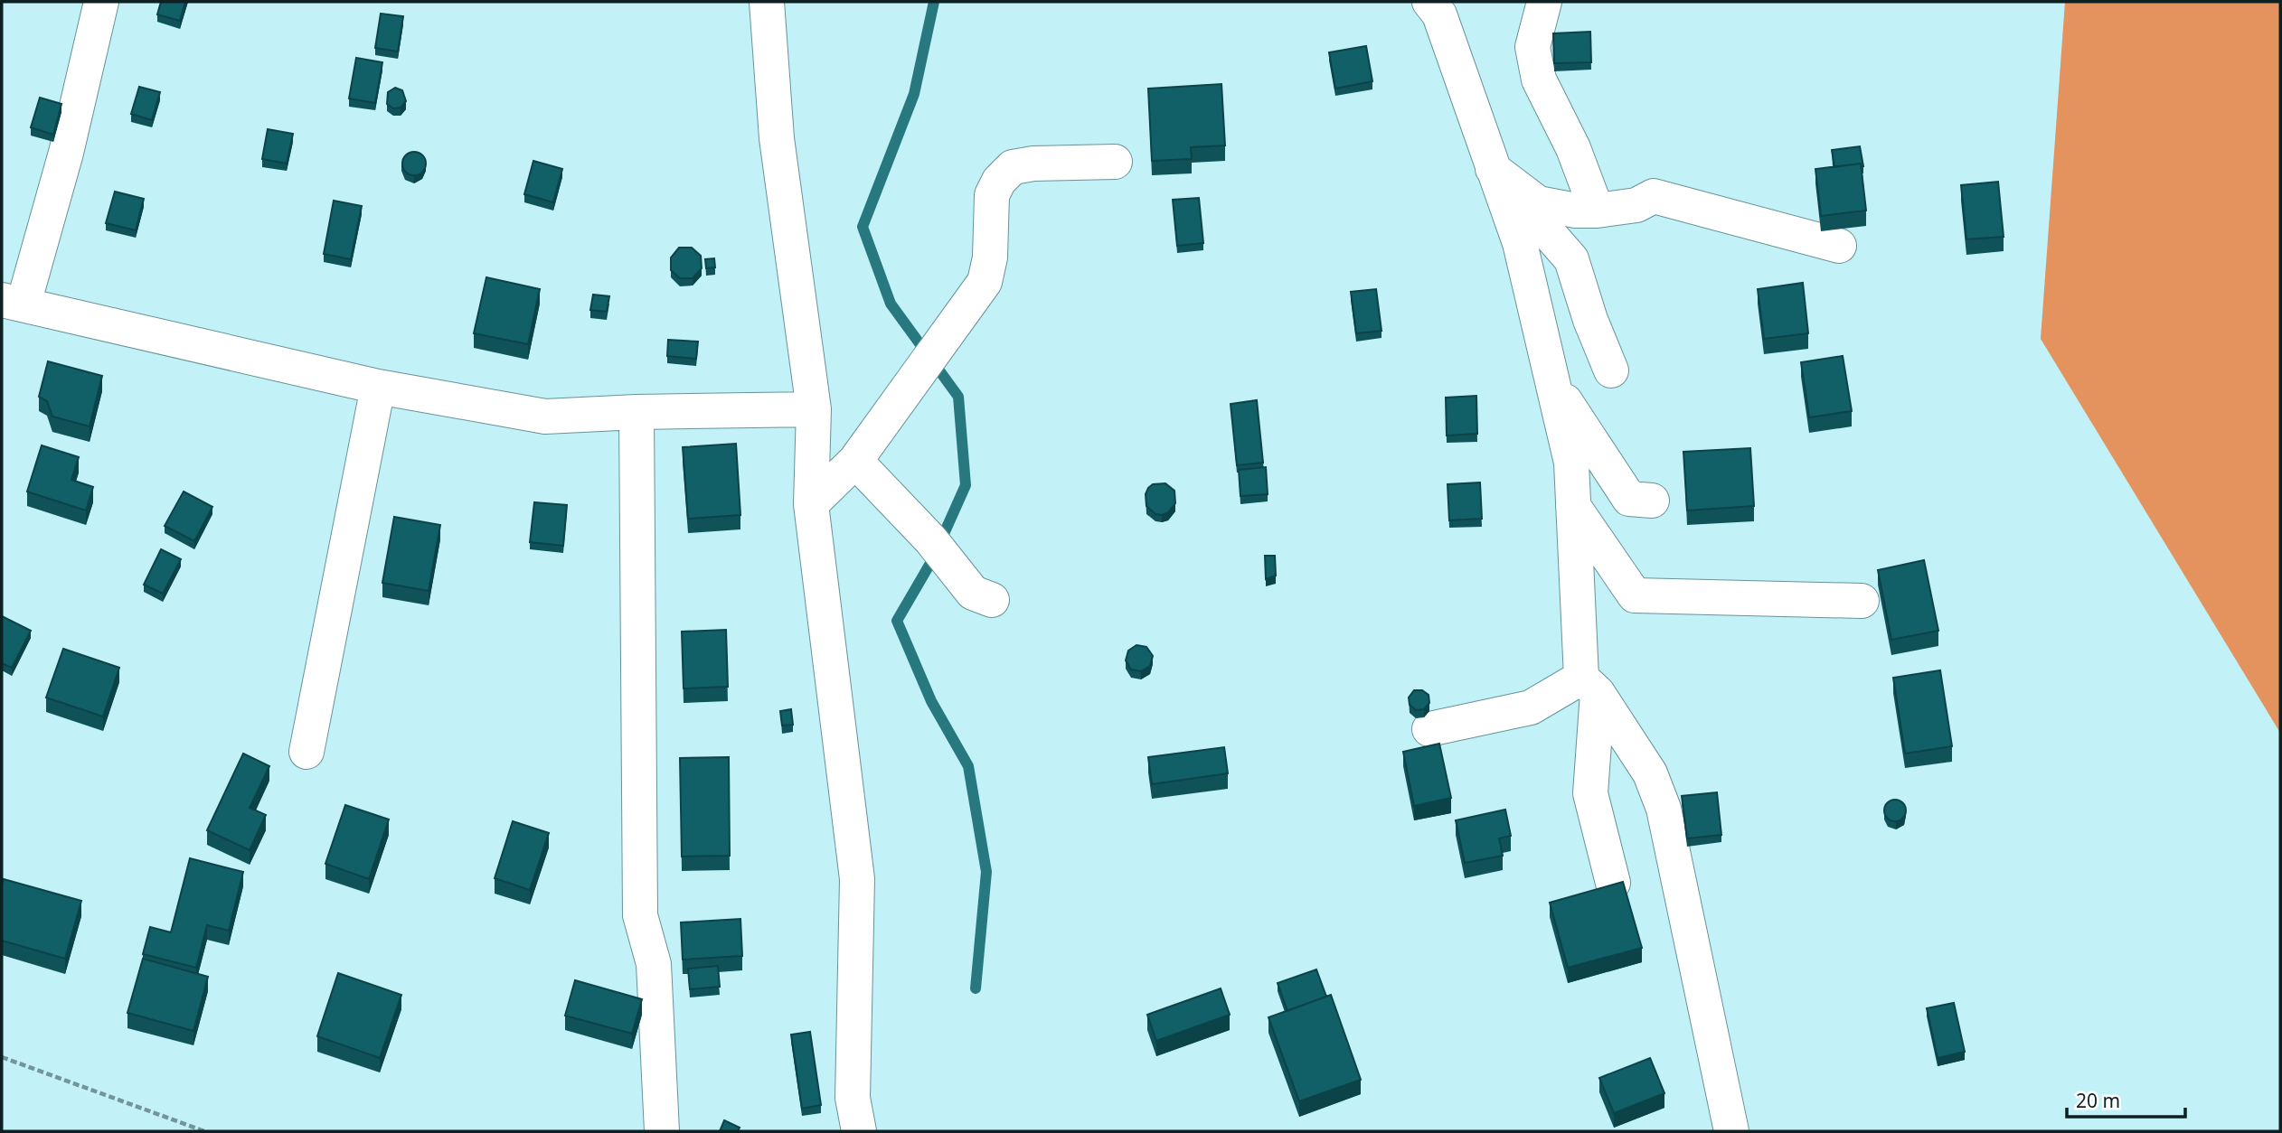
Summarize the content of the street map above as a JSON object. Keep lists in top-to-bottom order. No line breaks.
{"scale_bar":"20 m"}
